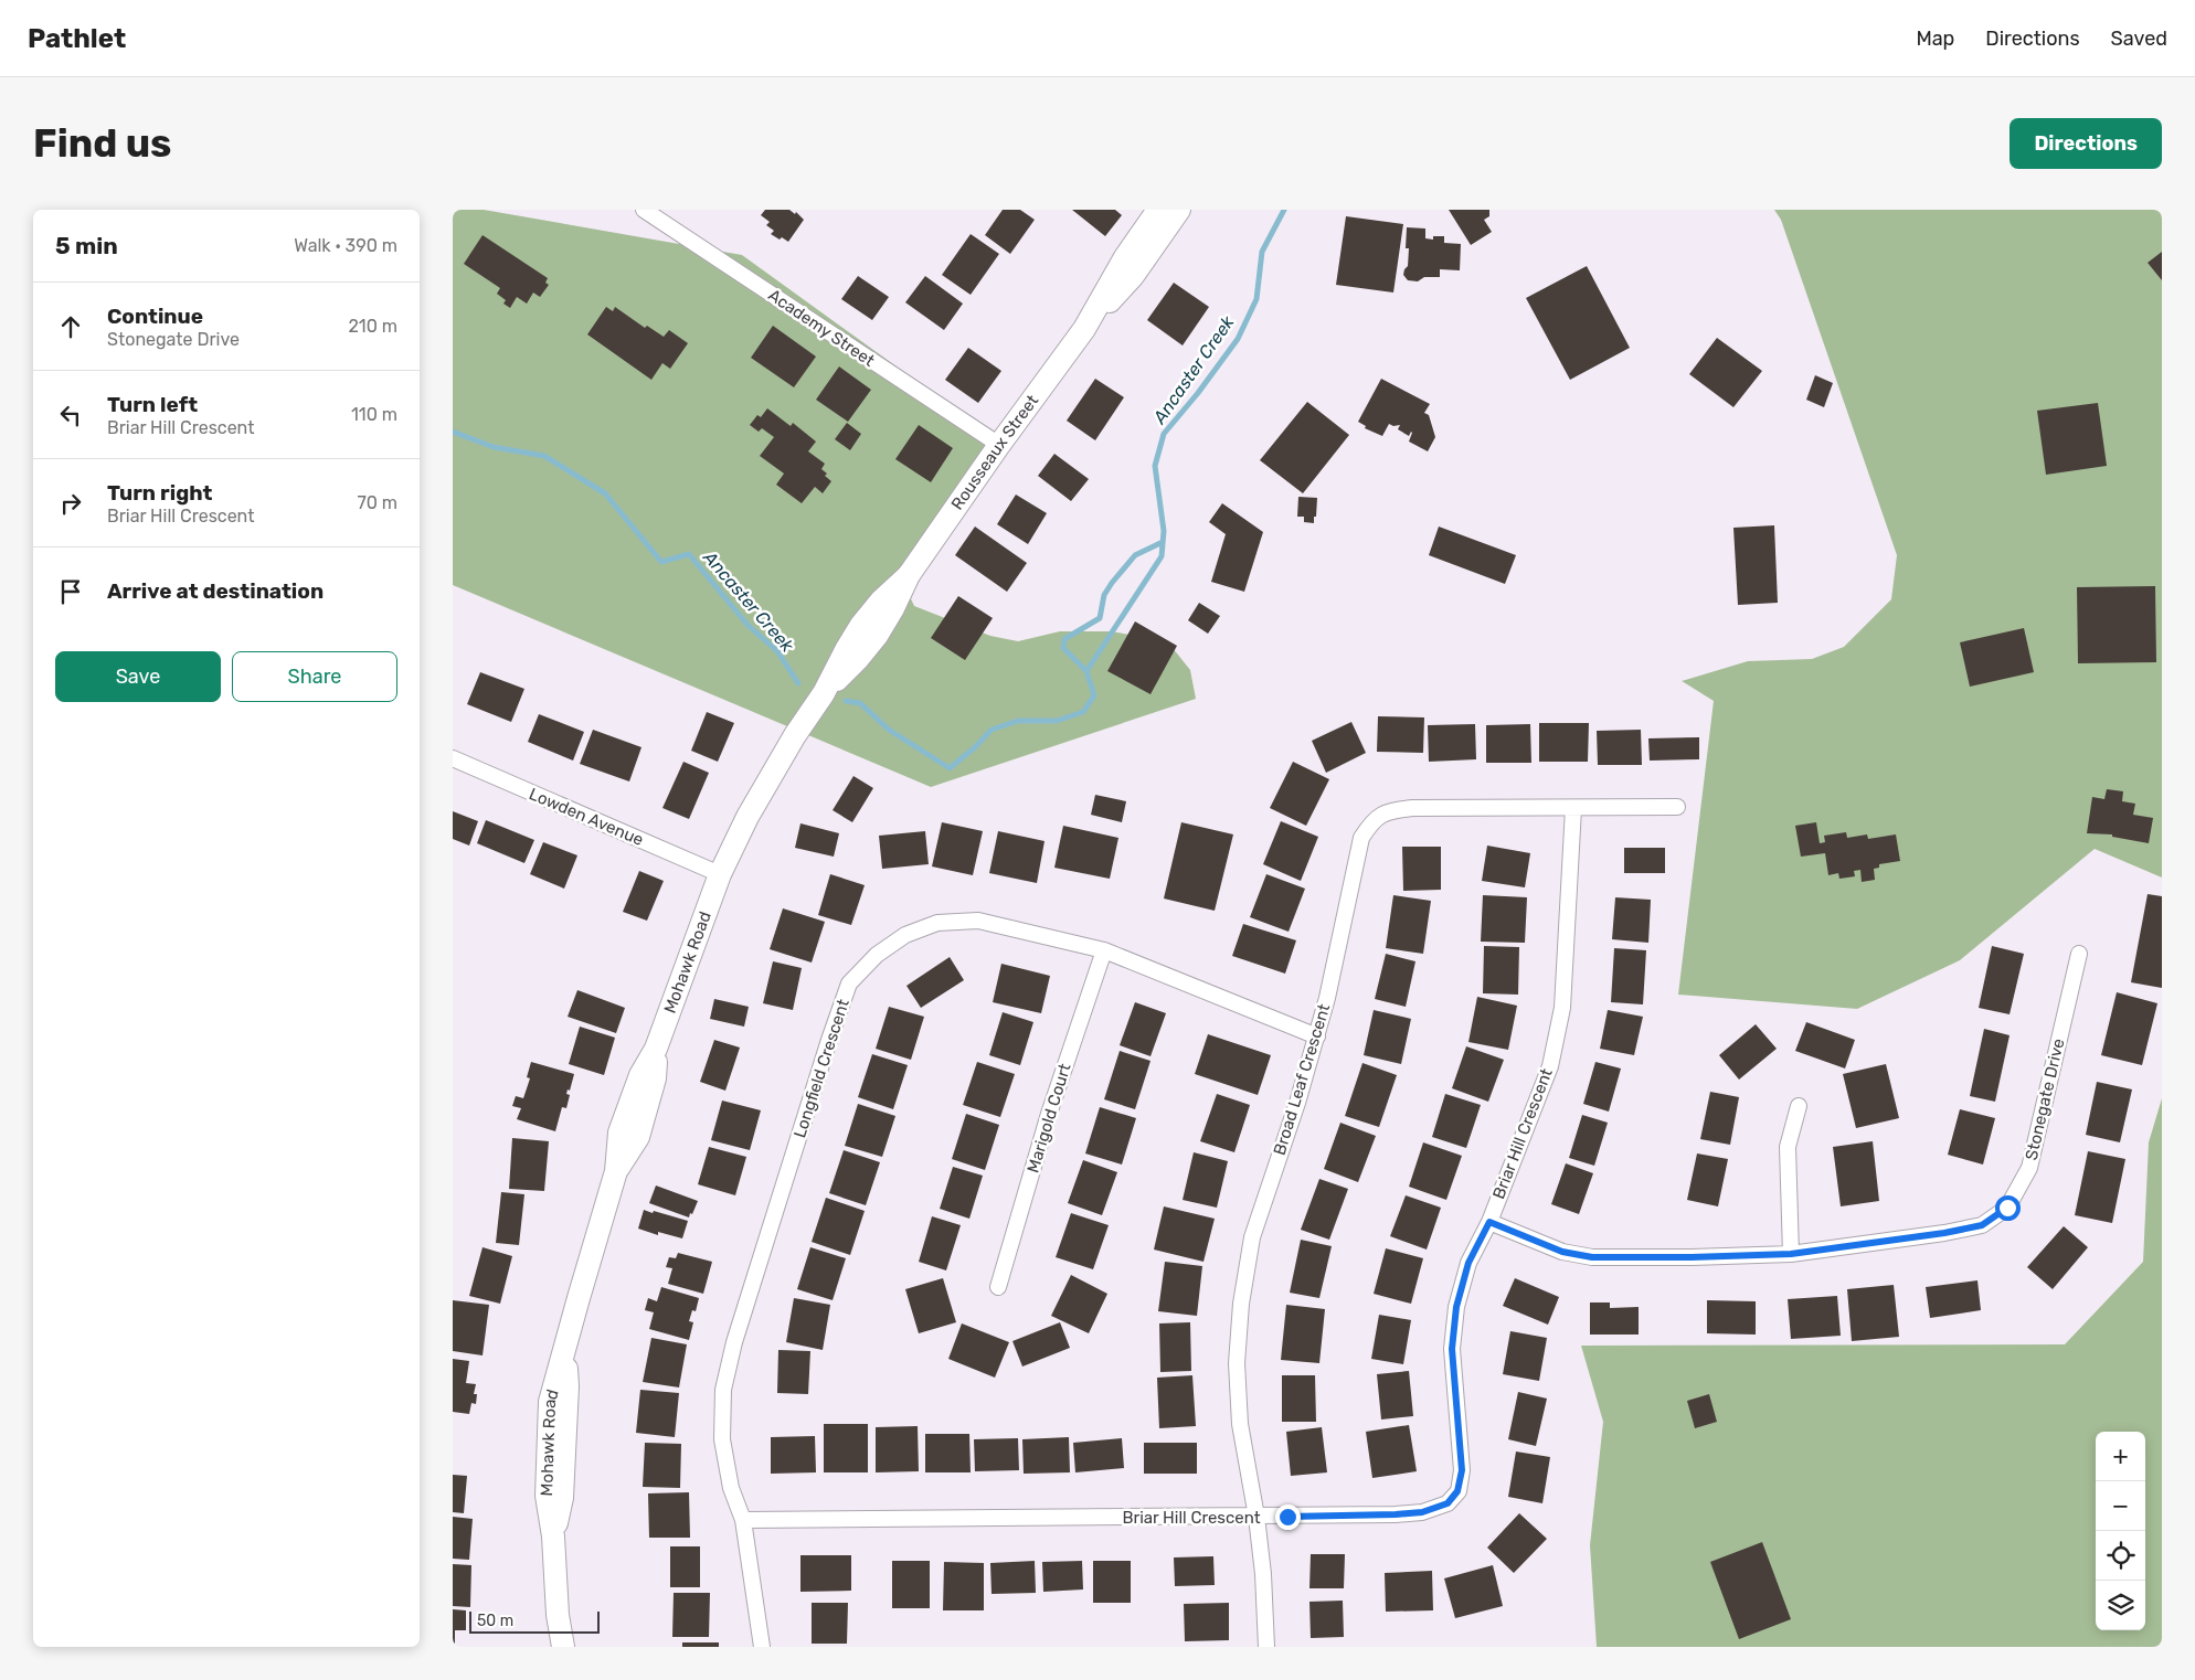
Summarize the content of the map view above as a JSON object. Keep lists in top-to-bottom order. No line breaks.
{"streets":{"main road":["Rousseaux Street","Mohawk Road"],"street":["Academy Street","Lowden Avenue","Longfield Crescent","Broad Leaf Crescent","Stonegate Drive","Marigold Court","Briar Hill Crescent"]},"crossings":[["Academy Street","Rousseaux Street"],["Rousseaux Street","Lowden Avenue"],["Rousseaux Street","Mohawk Road"],["Lowden Avenue","Mohawk Road"],["Longfield Crescent","Broad Leaf Crescent"],["Longfield Crescent","Marigold Court"],["Longfield Crescent","Briar Hill Crescent"],["Broad Leaf Crescent","Briar Hill Crescent"],["Stonegate Drive","Briar Hill Crescent"]],"water":["Ancaster Creek"],"scale_bar":"50 m","page":{"header":"Pathlet","nav":["Map","Directions","Saved"],"buttons":["Directions",["Save","Share"]],"title":"Find us","heading":["5 min","Walk · 390 m"],"list":[["Continue","Stonegate Drive","210 m"],["Turn left","Briar Hill Crescent","110 m"],["Turn right","Briar Hill Crescent","70 m"],"Arrive at destination"],"map_buttons":["+","−"],"scale":"50 m"}}
